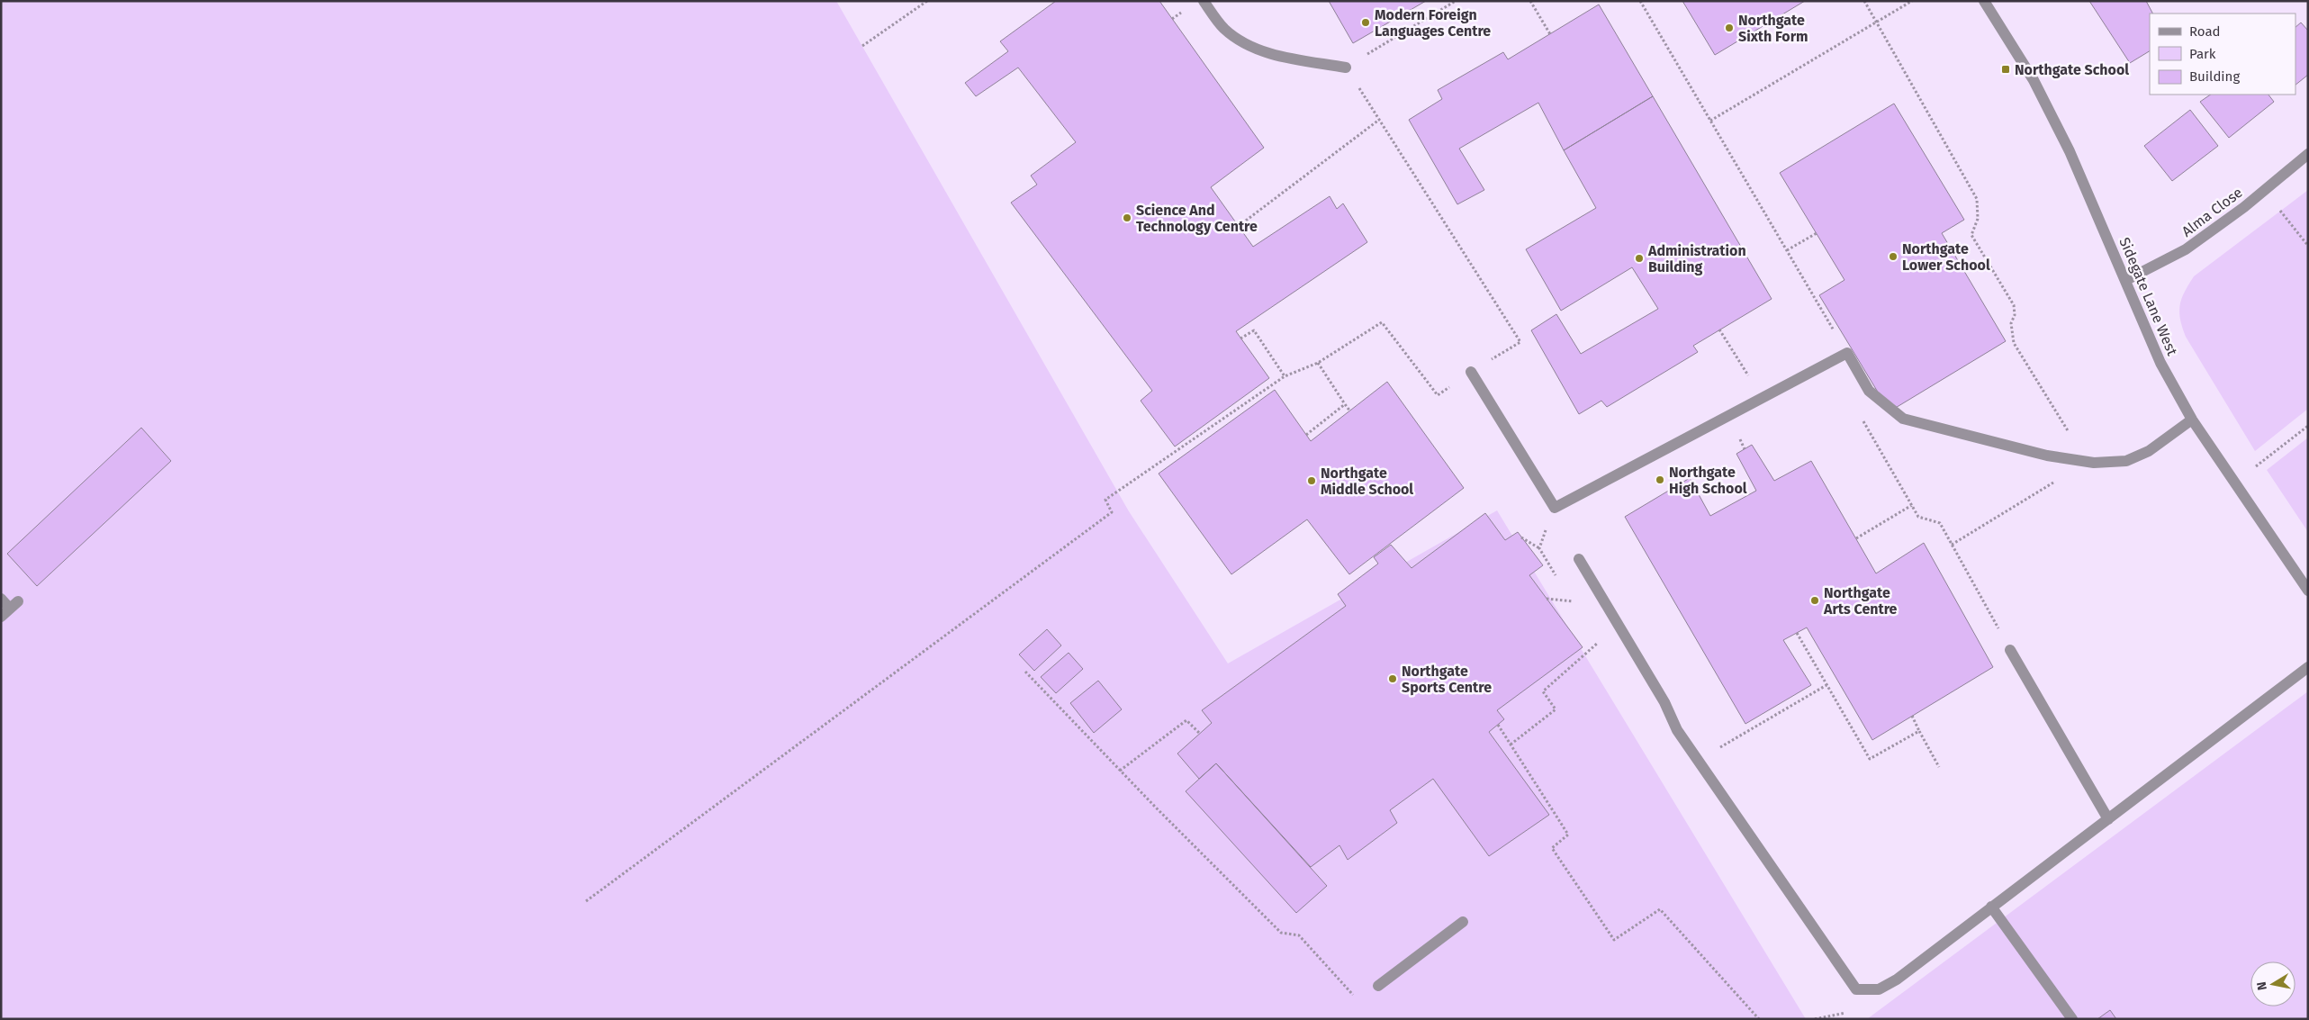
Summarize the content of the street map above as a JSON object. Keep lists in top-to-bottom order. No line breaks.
{"streets":{"street":["Alma Close","Sidegate Lane West"]},"crossings":[["Alma Close","Sidegate Lane West"]],"places":{"other":["Modern Foreign Languages Centre","Northgate Sixth Form","Science And Technology Centre","Northgate Lower School","Administration Building","Northgate High School","Northgate Middle School","Northgate Arts Centre","Northgate Sports Centre"],"transit":["Northgate School"]},"legend":["Road","Park","Building"],"north":"left"}
